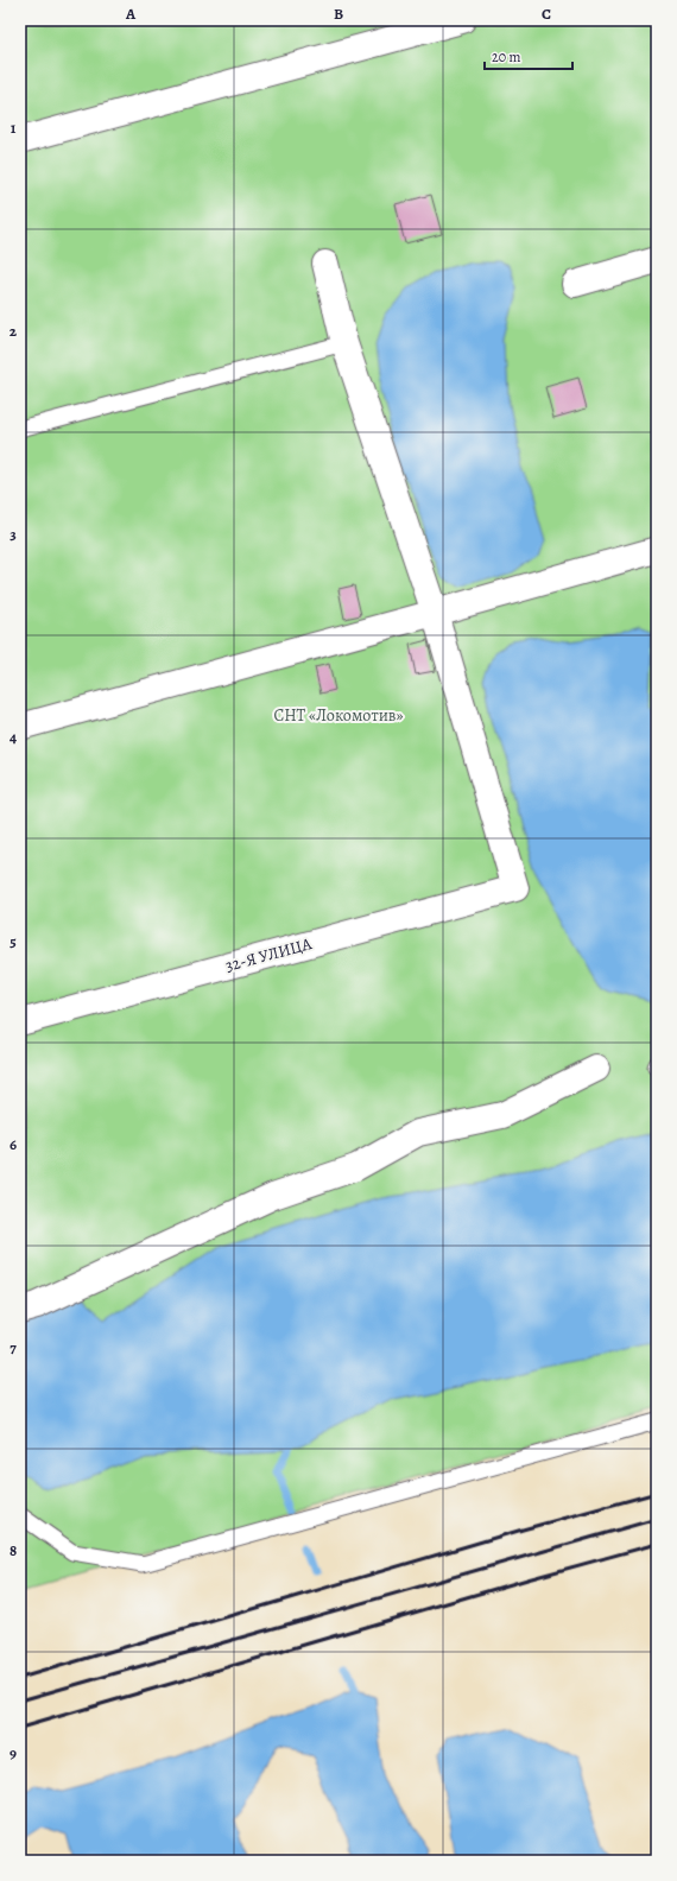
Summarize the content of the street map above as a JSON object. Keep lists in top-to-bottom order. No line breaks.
{"streets":{"street":["32-Я УЛИЦА"]},"parks":["СНТ «Локомотив»"],"scale_bar":"20 m","grid":{"columns":["A","B","C"],"rows":["1","2","3","4","5","6","7","8","9"]}}
